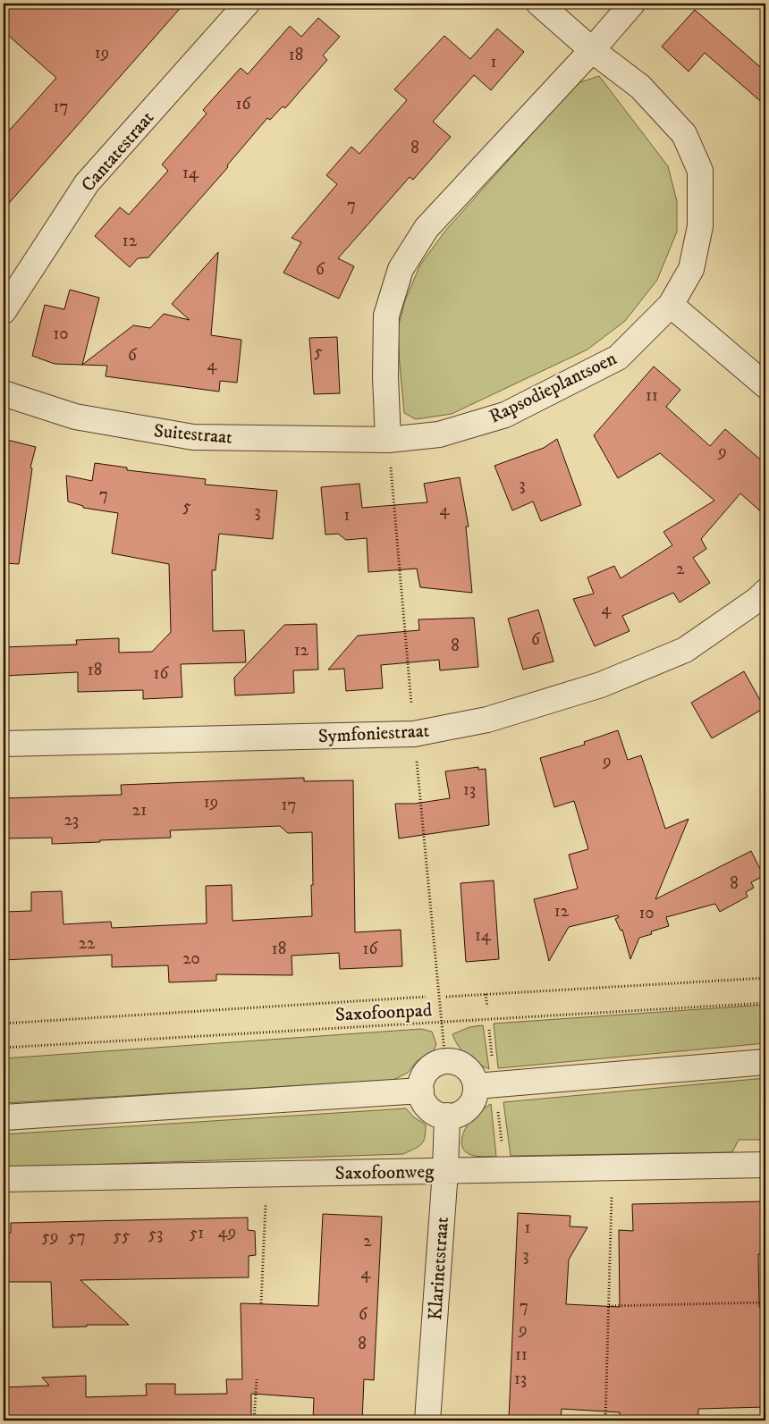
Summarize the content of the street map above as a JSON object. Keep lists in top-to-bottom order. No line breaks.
{"streets":{"street":["Cantatestraat","Rapsodieplantsoen","Suitestraat","Symfoniestraat","Saxofoonweg","Klarinetstraat"],"path":["Saxofoonpad"]},"crossings":[["Rapsodieplantsoen","Suitestraat"],["Saxofoonweg","Klarinetstraat"]],"house_numbers":["19","18","1","16","17","8","14","7","12","6","10","5","6","4","11","9","3","7","5","4","3","1","2","4","6","8","12","18","16","9","13","19","17","21","23","8","12","10","14","22","18","16","20","1","49","51","53","55","59","57","2","3","4","7","6","9","8","11","13"]}
